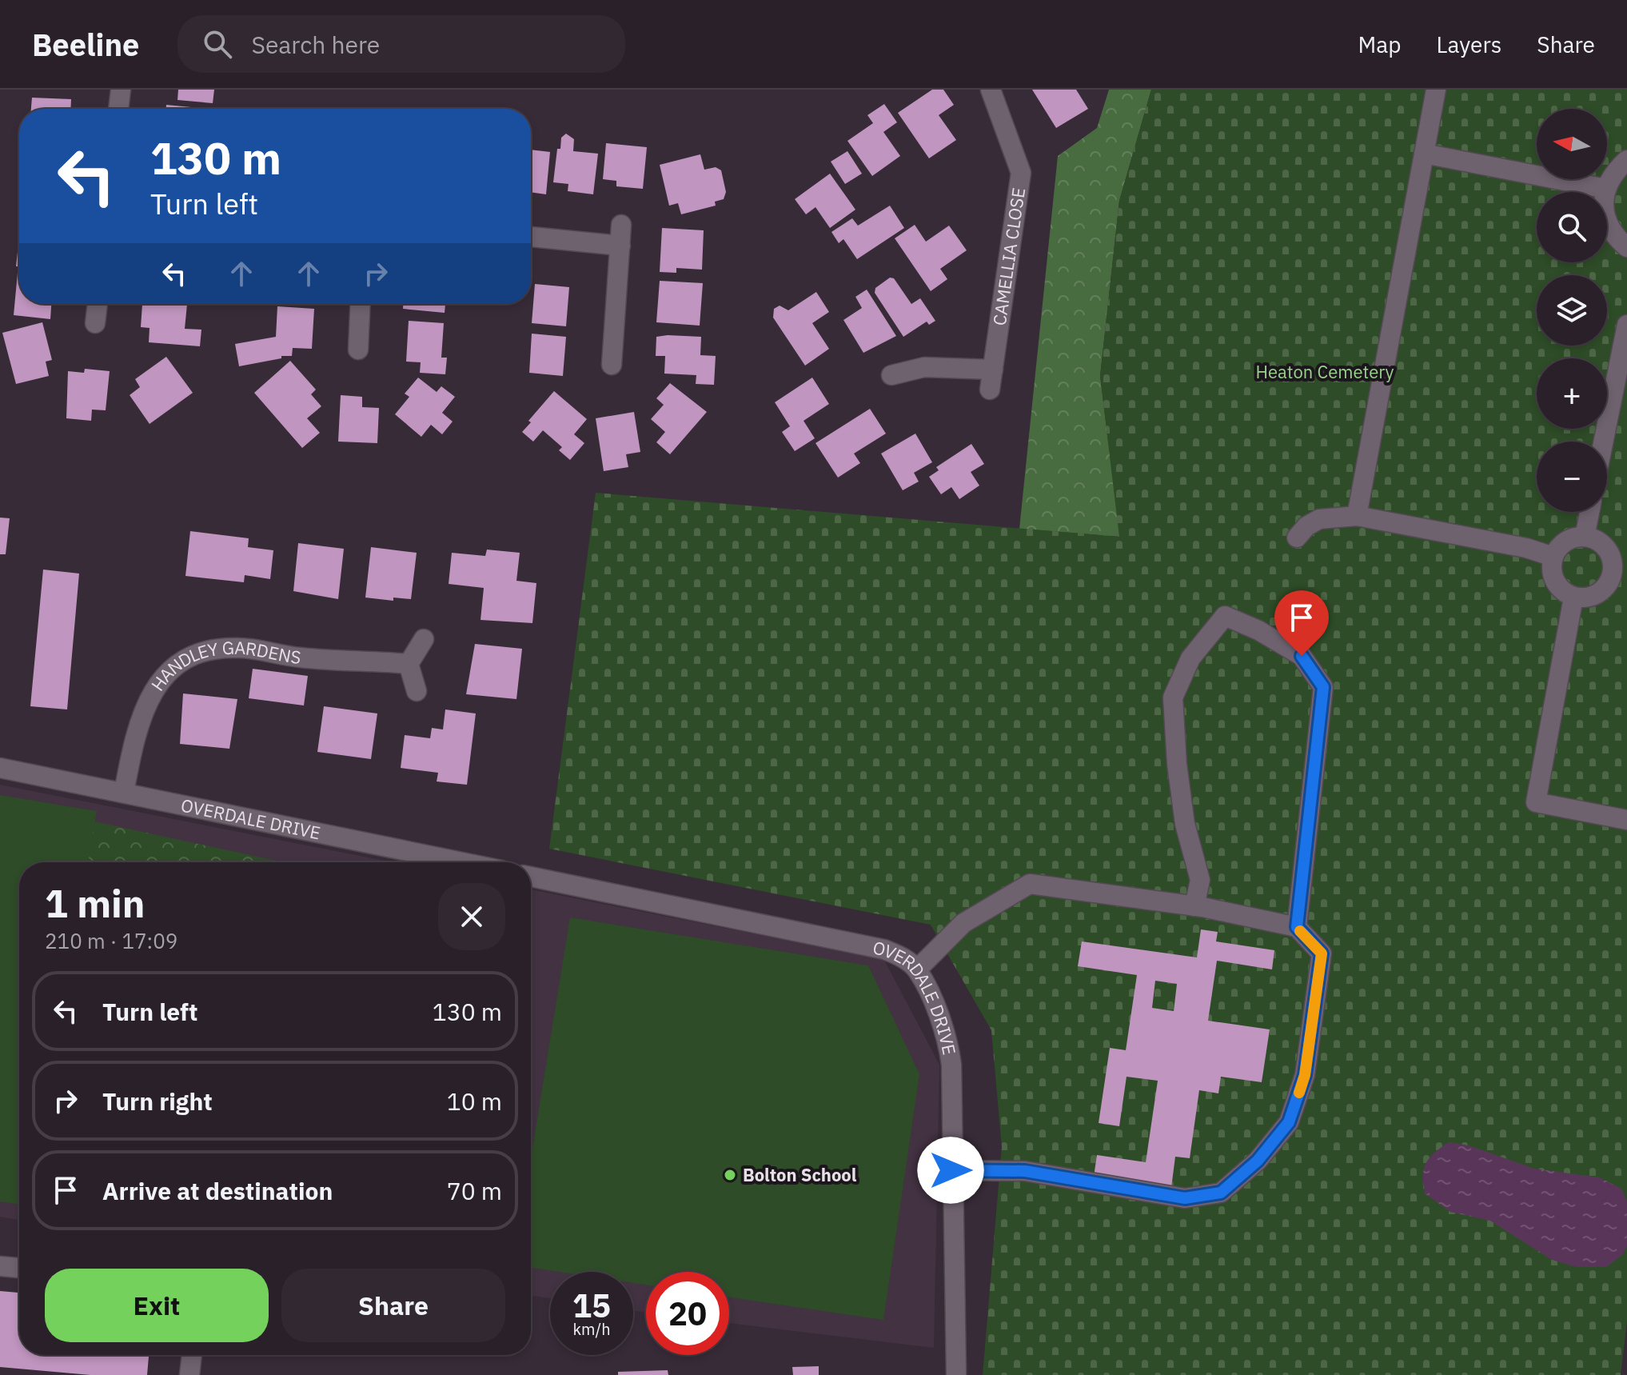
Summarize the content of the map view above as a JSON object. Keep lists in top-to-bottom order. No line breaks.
{"streets":{"street":["CAMELLIA CLOSE","HANDLEY GARDENS","OVERDALE DRIVE"]},"crossings":[["HANDLEY GARDENS","OVERDALE DRIVE"]],"parks":["Heaton Cemetery"],"places":["Bolton School"],"north":"left","page":{"header":"Beeline","search":"Search here","nav":["Map","Layers","Share"],"map_buttons":["+","−"],"turn":["130 m","Turn left"],"heading":["1 min","210 m · 17:09"],"list":[{"name":"Turn left","value":"130 m"},{"name":"Turn right","value":"10 m"},{"name":"Arrive at destination","value":"70 m"}],"buttons":["Exit","Share"],"speed":"15 km/h","limit":"20"}}
